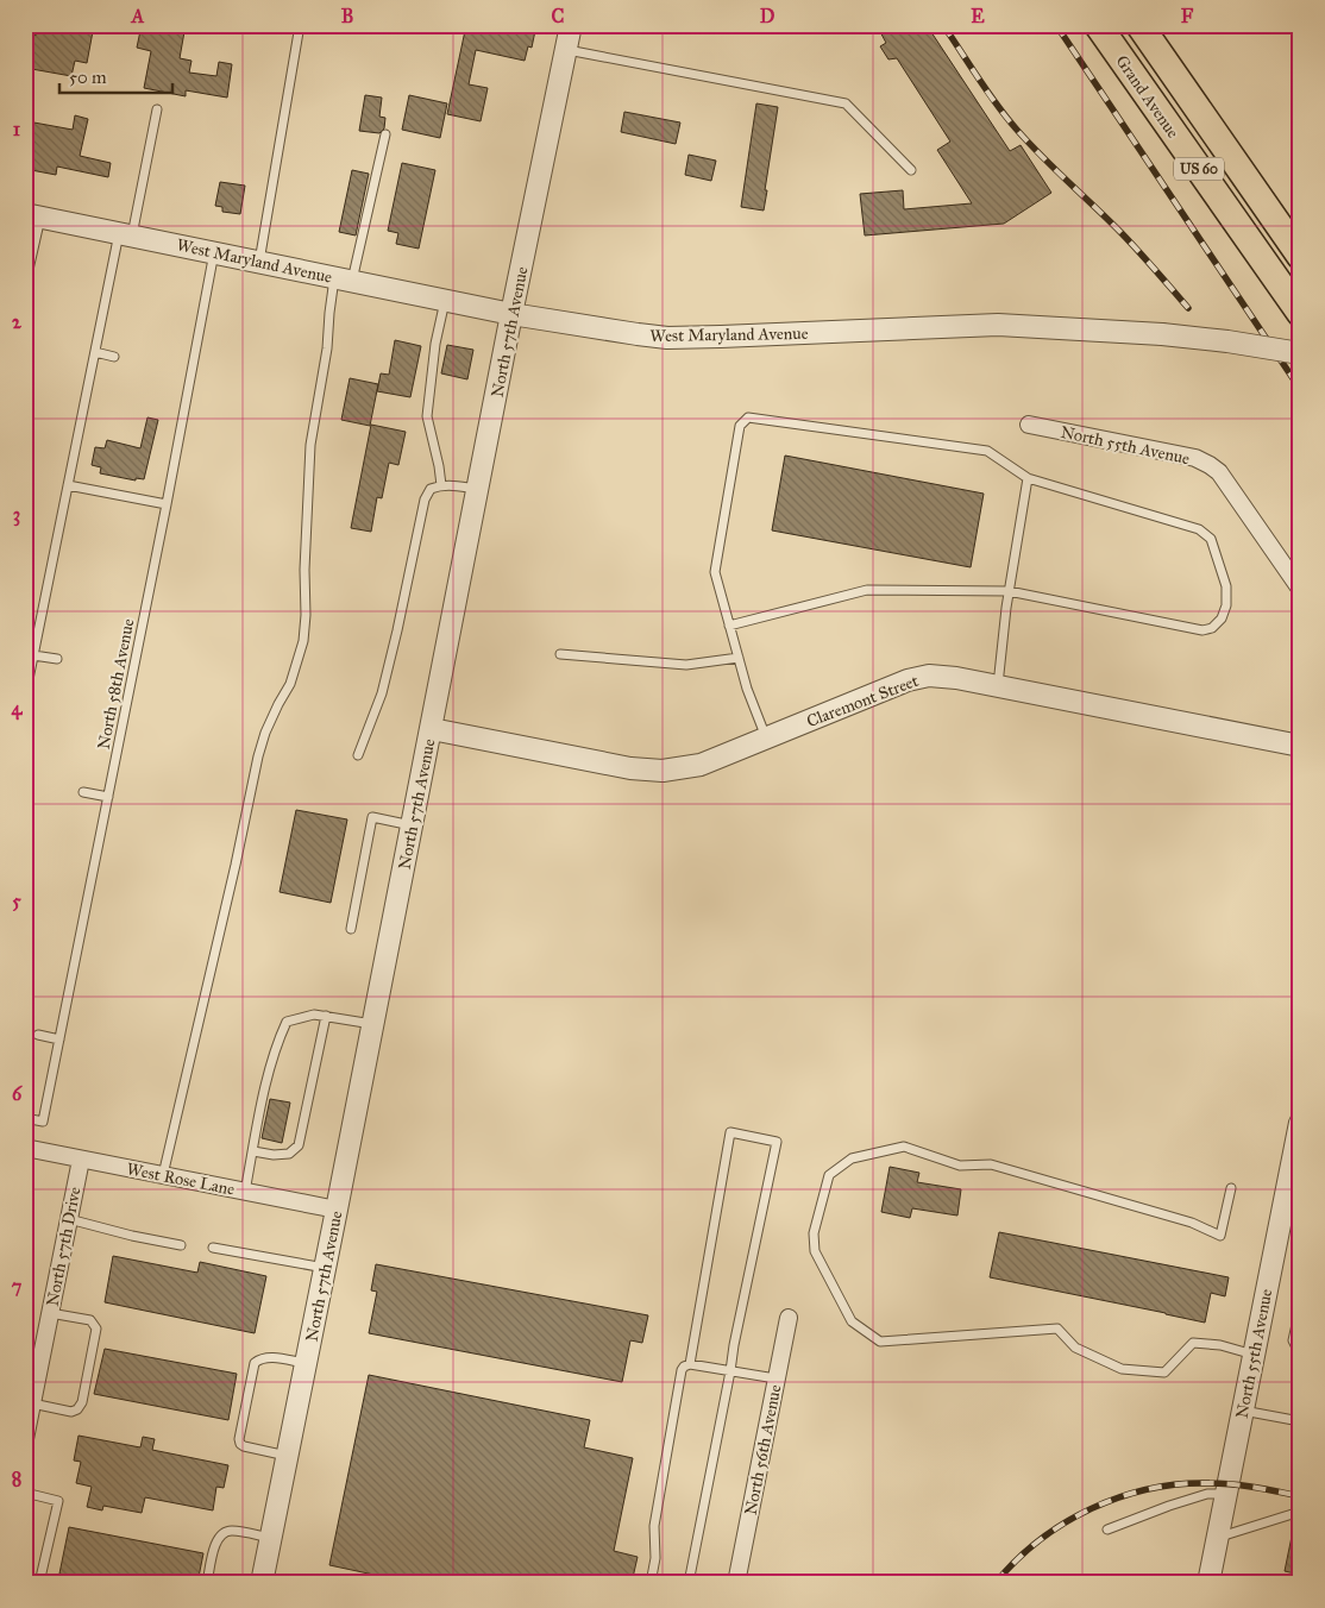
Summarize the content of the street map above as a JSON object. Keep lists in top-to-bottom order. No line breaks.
{"streets":{"highway":["Grand Avenue","US 60"],"street":["West Maryland Avenue","North 57th Avenue","North 55th Avenue","Claremont Street","West Rose Lane","North 57th Drive","North 56th Avenue"],"lane":["North 58th Avenue"]},"crossings":[["West Maryland Avenue","North 57th Avenue"],["West Maryland Avenue","North 58th Avenue"],["North 57th Avenue","Claremont Street"],["North 57th Avenue","West Rose Lane"],["West Rose Lane","North 57th Drive"]],"scale_bar":"50 m","grid":{"columns":["A","B","C","D","E","F"],"rows":["1","2","3","4","5","6","7","8"]}}
